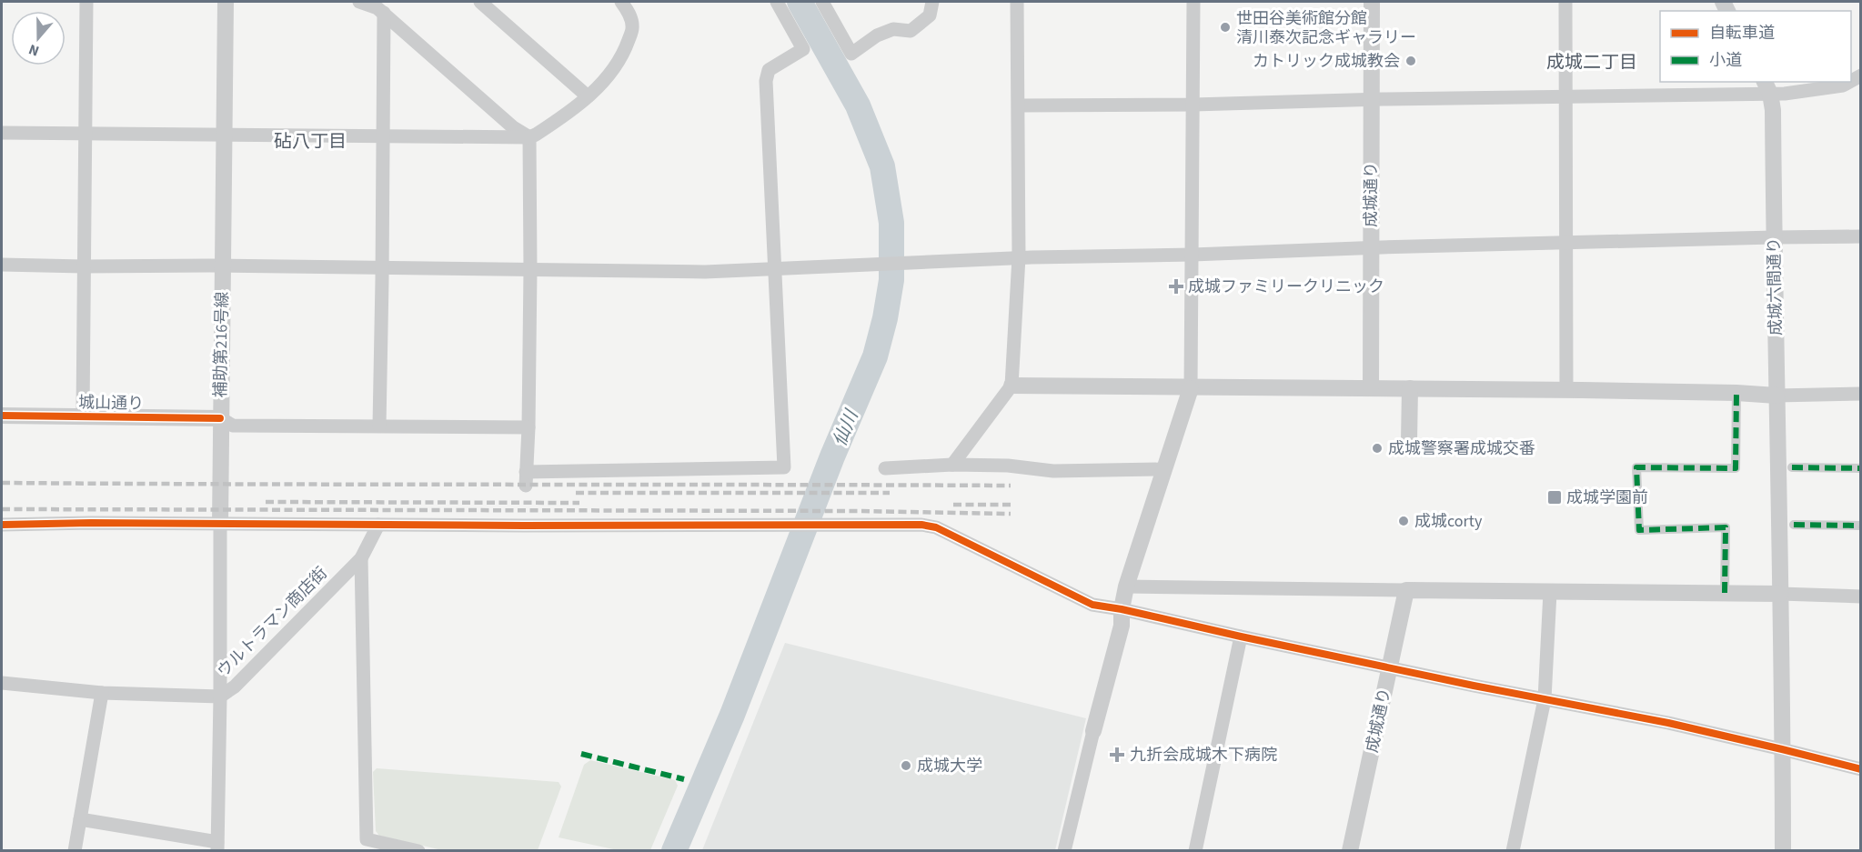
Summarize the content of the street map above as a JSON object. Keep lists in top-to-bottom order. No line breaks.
{"streets":{"street":["成城通り","成城六間通り","補助第216号線","城山通り","ウルトラマン商店街"]},"crossings":[["補助第216号線","城山通り"],["補助第216号線","ウルトラマン商店街"]],"districts":["成城二丁目","砧八丁目"],"water":["仙川"],"places":{"other":["世田谷美術館分館 清川泰次記念ギャラリー","カトリック成城教会","成城警察署成城交番","成城corty","成城大学"],"health":["成城ファミリークリニック","九折会成城木下病院"],"transit":["成城学園前"]},"legend":["自転車道","小道"],"north":"bottom"}
